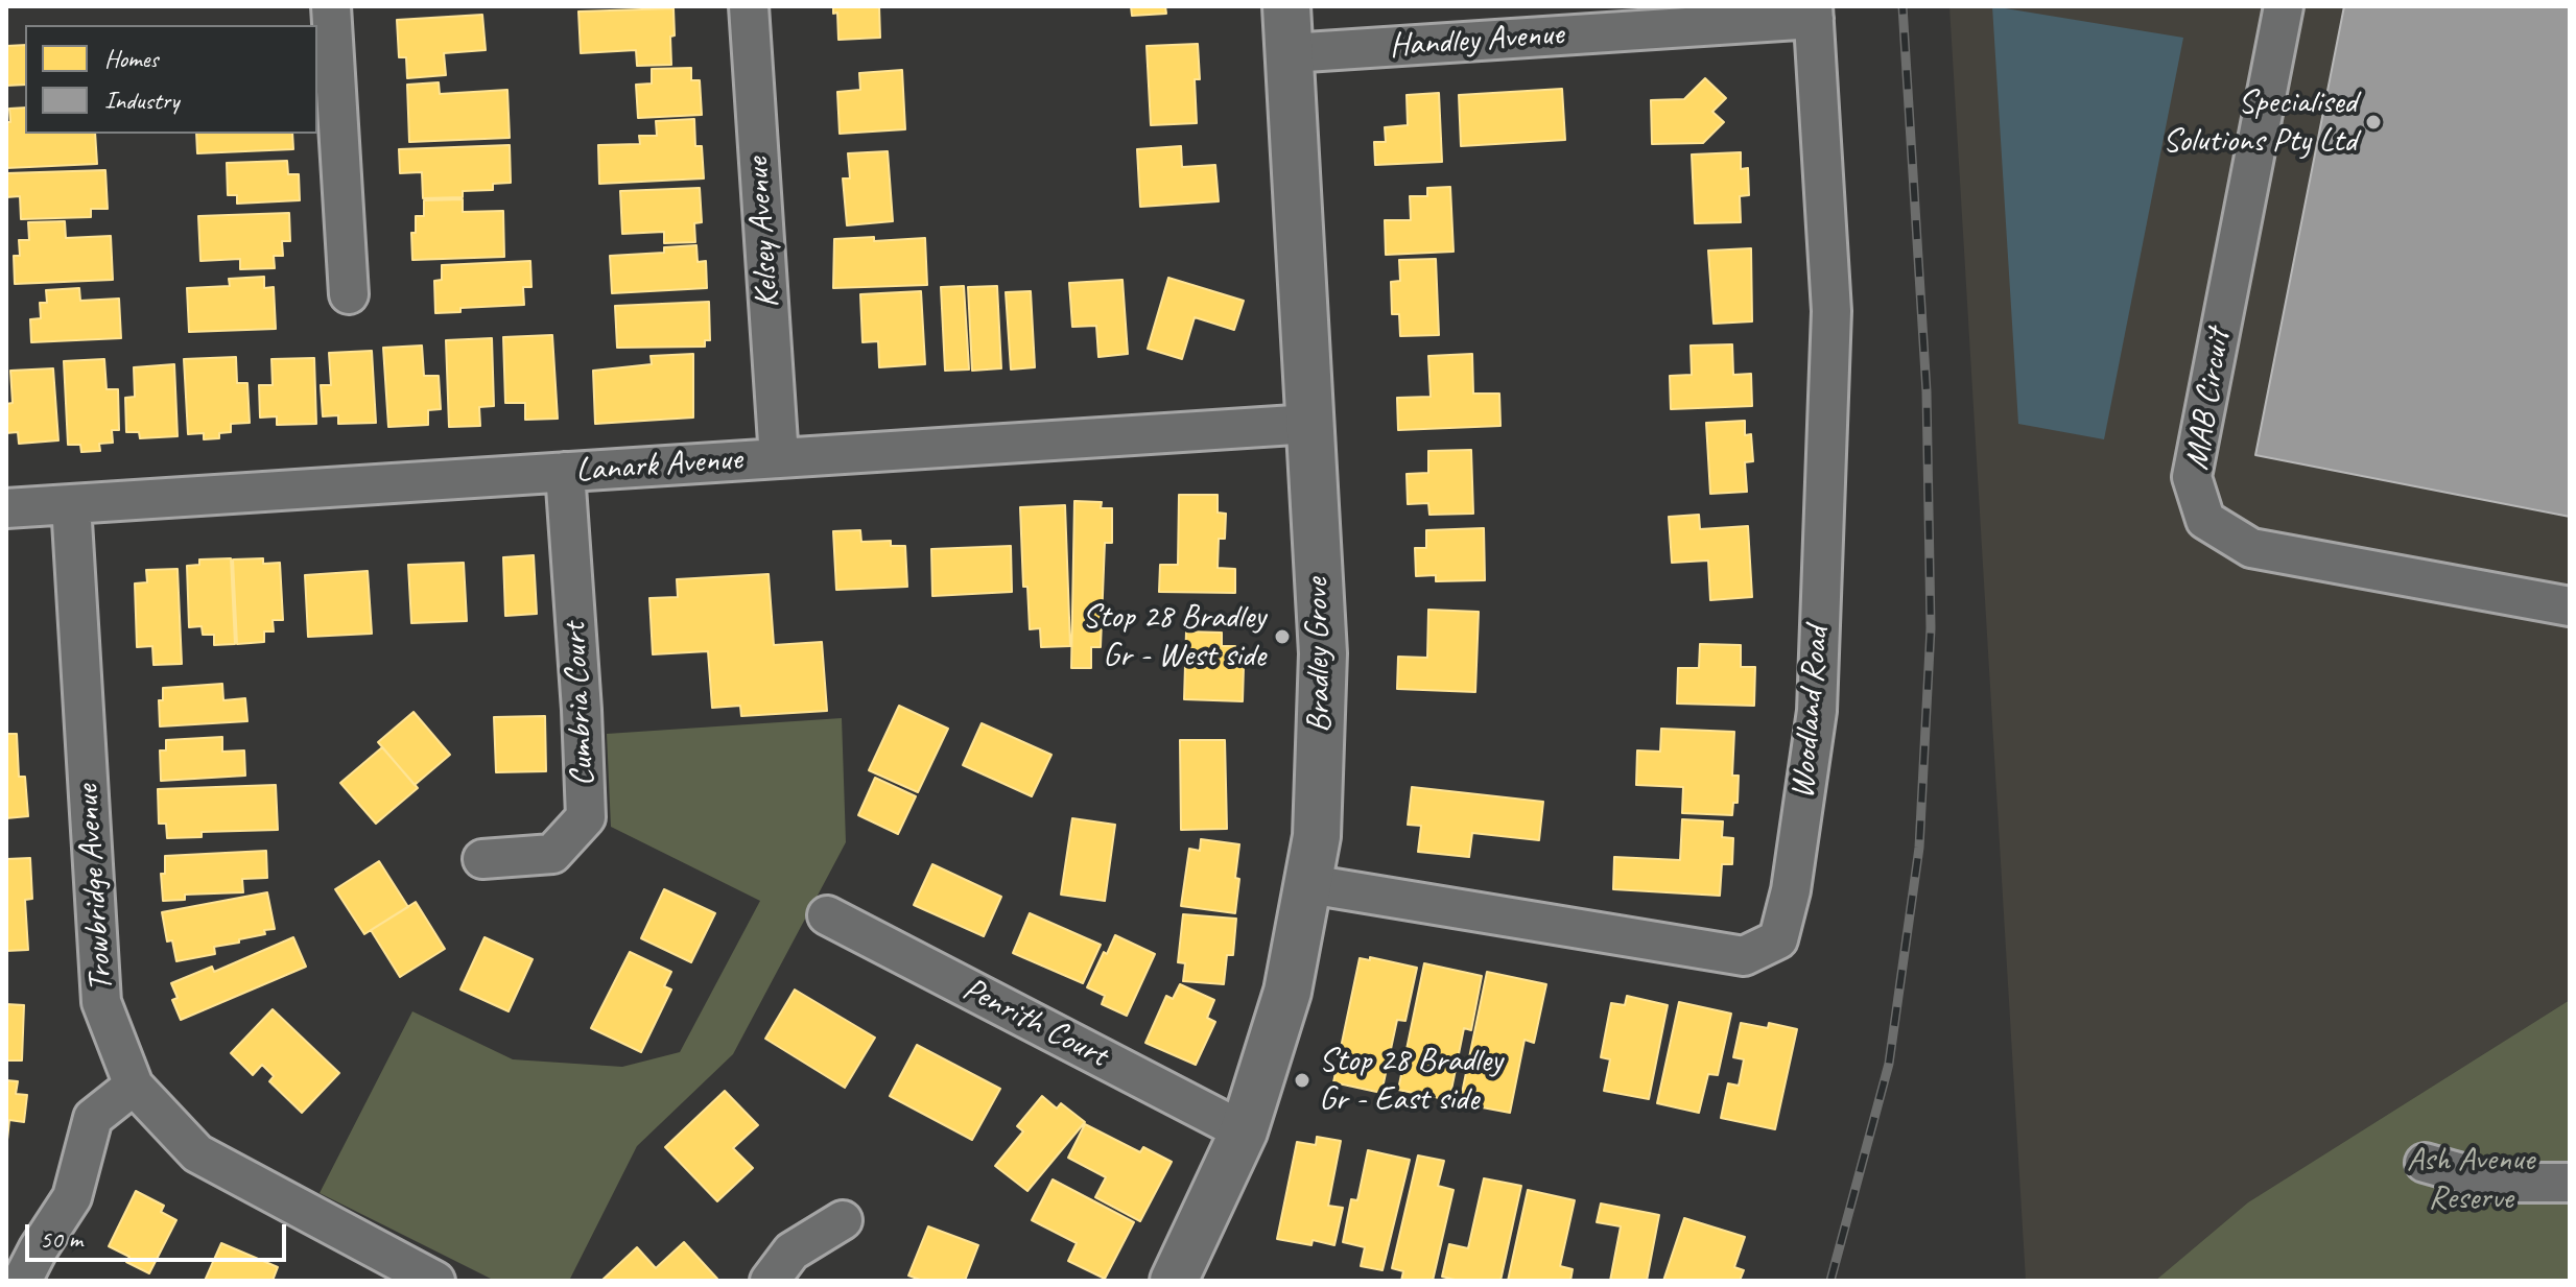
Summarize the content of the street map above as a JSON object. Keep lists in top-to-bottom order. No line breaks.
{"streets":{"street":["Handley Avenue","Kelsey Avenue","MAB Circuit","Lanark Avenue","Bradley Grove","Cumbria Court","Woodland Road","Trowbridge Avenue","Penrith Court"]},"crossings":[["Handley Avenue","Bradley Grove"],["Handley Avenue","Woodland Road"],["Kelsey Avenue","Lanark Avenue"],["Lanark Avenue","Bradley Grove"],["Lanark Avenue","Cumbria Court"],["Lanark Avenue","Trowbridge Avenue"],["Bradley Grove","Woodland Road"],["Bradley Grove","Penrith Court"]],"parks":["Ash Avenue Reserve"],"places":["Specialised Solutions Pty Ltd","Stop 28 Bradley Gr - West side","Stop 28 Bradley Gr - East side"],"legend":["Homes","Industry"],"scale_bar":"50 m"}
